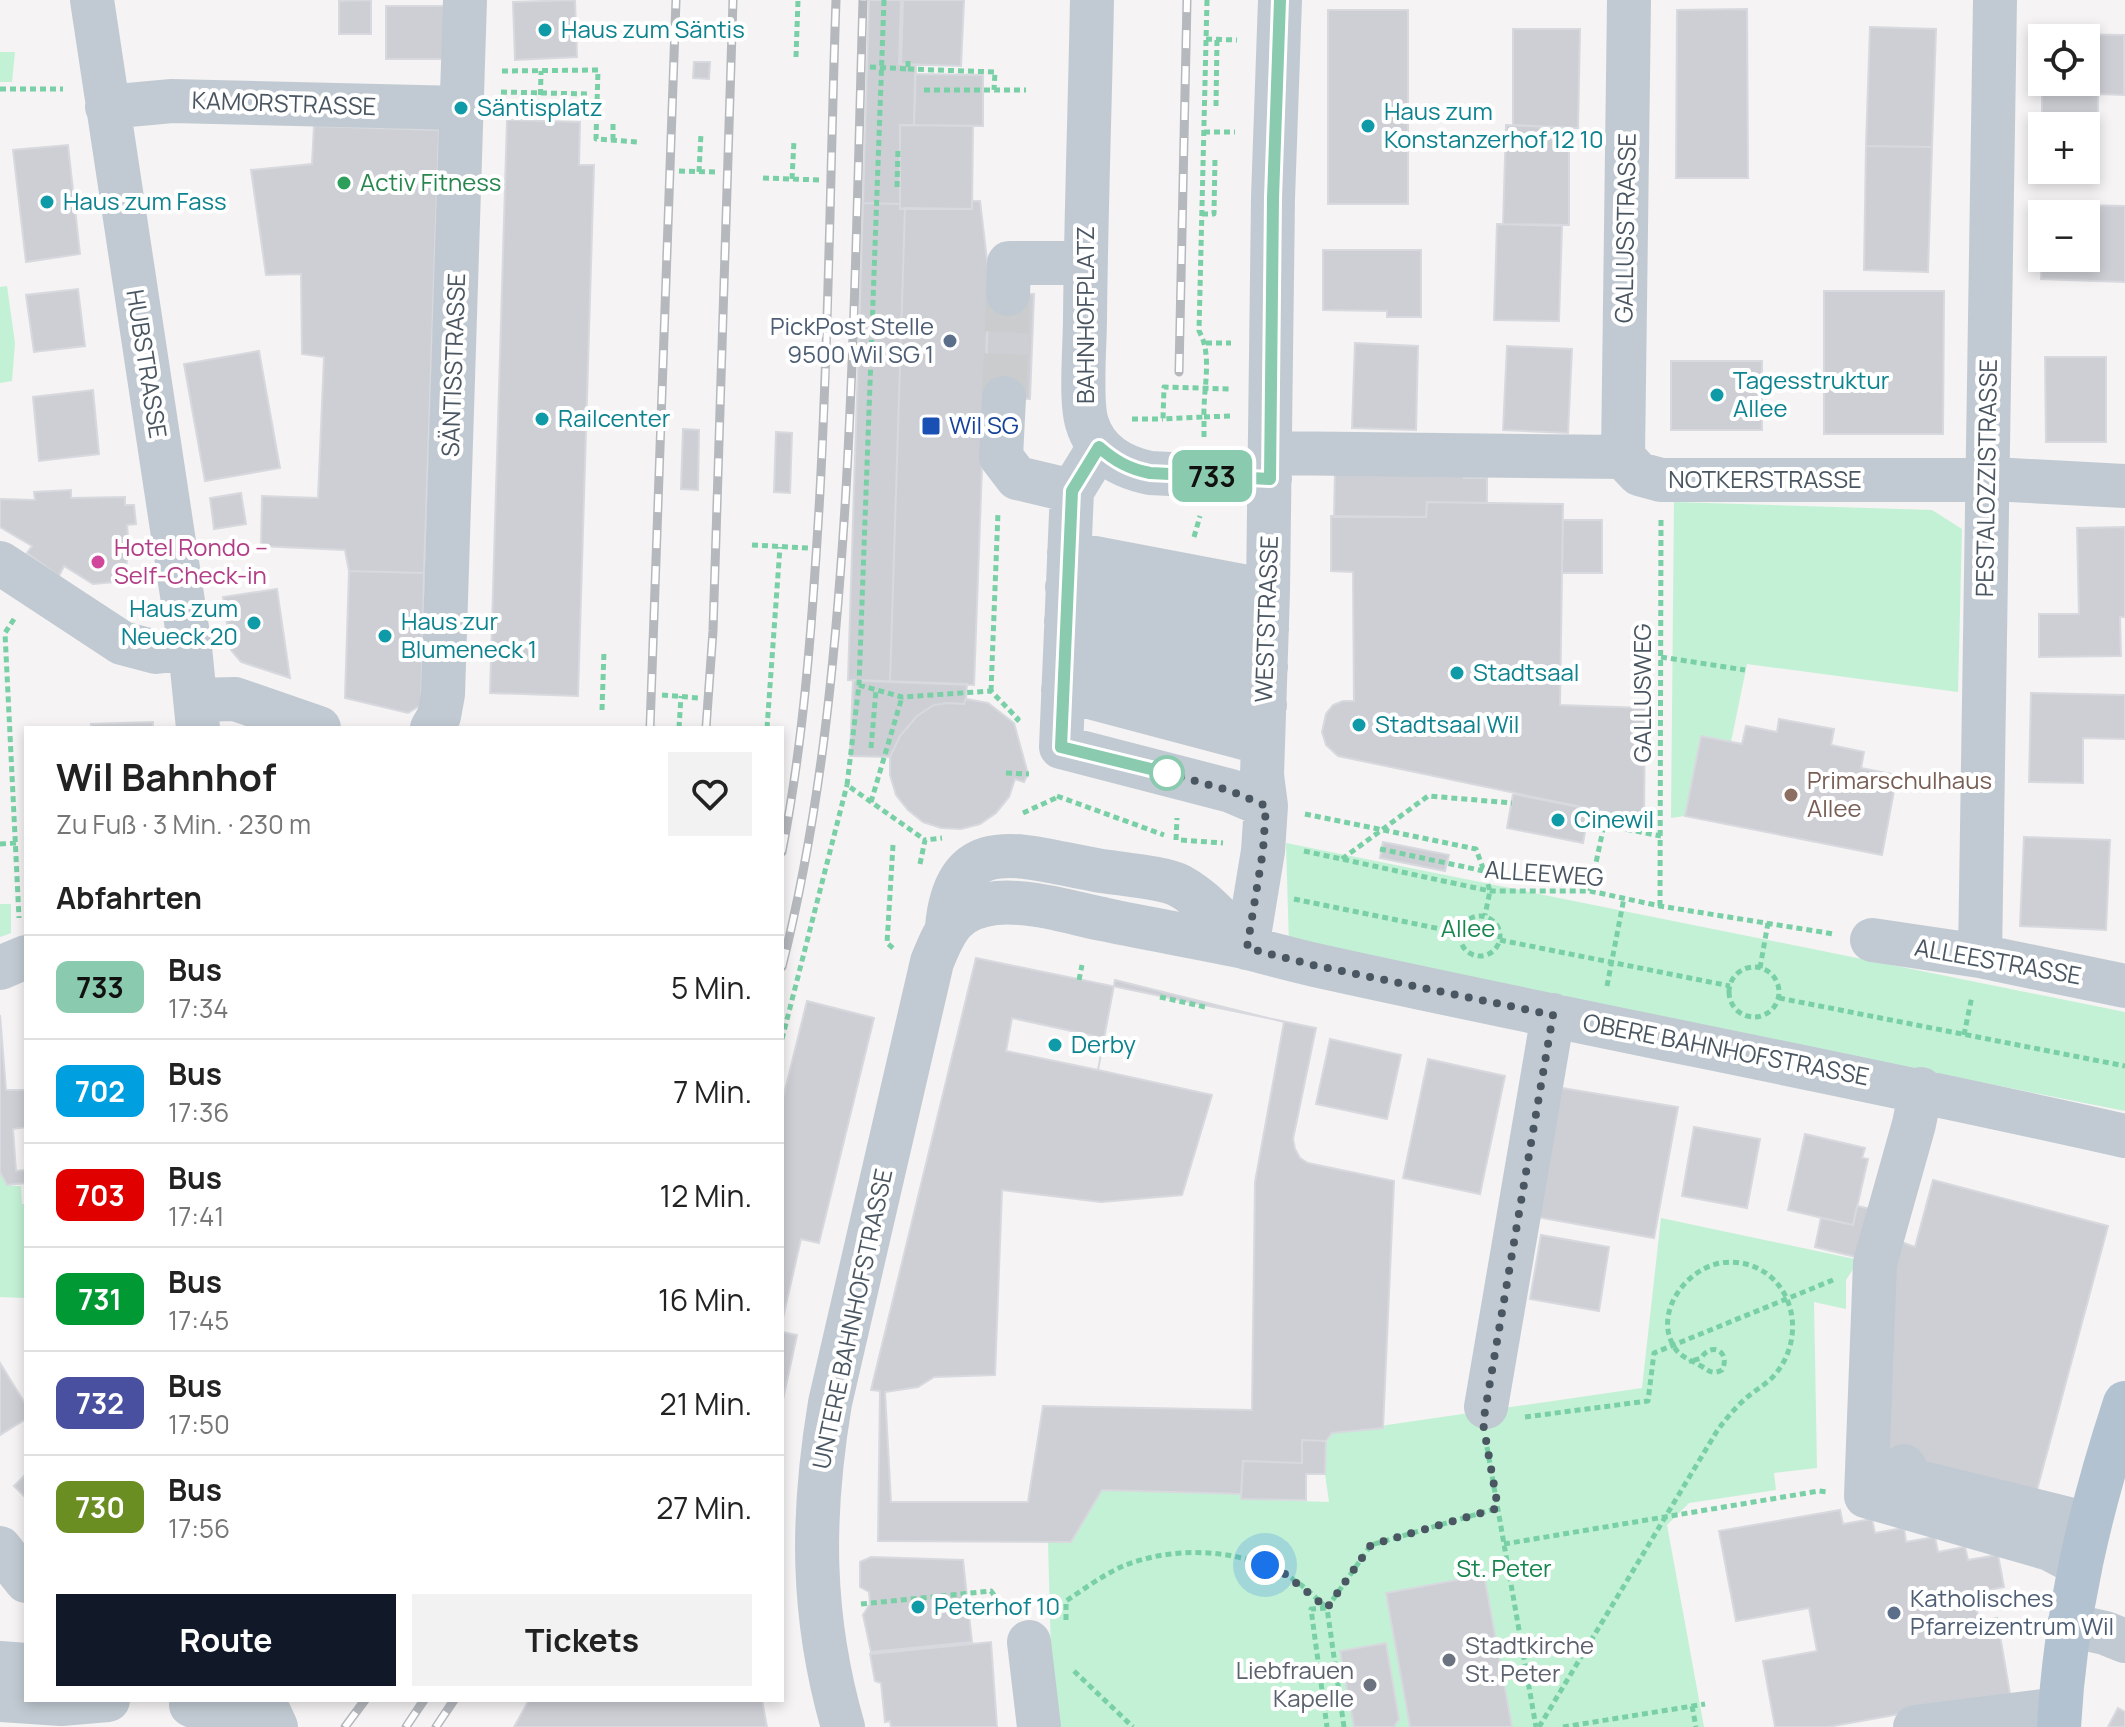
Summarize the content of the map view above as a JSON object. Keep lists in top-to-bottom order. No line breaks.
{"streets":{"street":["KAMORSTRASSE","GALLUSSTRASSE","BAHNHOFPLATZ","HUBSTRASSE","SÄNTISSTRASSE","PESTALOZZISTRASSE","NOTKERSTRASSE","WESTSTRASSE","ALLEESTRASSE","OBERE BAHNHOFSTRASSE","UNTERE BAHNHOFSTRASSE"],"path":["GALLUSWEG","ALLEEWEG"]},"crossings":[["KAMORSTRASSE","HUBSTRASSE"],["KAMORSTRASSE","SÄNTISSTRASSE"],["GALLUSSTRASSE","NOTKERSTRASSE"],["PESTALOZZISTRASSE","NOTKERSTRASSE"],["PESTALOZZISTRASSE","ALLEESTRASSE"],["NOTKERSTRASSE","GALLUSWEG"],["WESTSTRASSE","ALLEEWEG"],["WESTSTRASSE","OBERE BAHNHOFSTRASSE"],["GALLUSWEG","ALLEEWEG"],["ALLEEWEG","ALLEESTRASSE"],["OBERE BAHNHOFSTRASSE","UNTERE BAHNHOFSTRASSE"]],"parks":["Allee","St. Peter"],"places":{"other":["Haus zum Säntis","Säntisplatz","Haus zum Konstanzerhof 12 10","Activ Fitness","Haus zum Fass","PickPost Stelle 9500 Wil SG 1","Tagesstruktur Allee","Railcenter","Hotel Rondo – Self-Check-in","Haus zum Neueck 20","Haus zur Blumeneck 1","Stadtsaal","Stadtsaal Wil","Primarschulhaus Allee","Cinewil","Derby","Peterhof 10","Katholisches Pfarreizentrum Wil","Stadtkirche St. Peter","Liebfrauen Kapelle"],"transit":["Wil SG"]},"lines":["bus line 733"],"page":{"on_map":"733","map_buttons":["+","−"],"heading":[["Wil Bahnhof","Zu Fuß · 3 Min. · 230 m"],"Abfahrten"],"list":[{"mark":"733","name":"Bus","note":"17:34","value":"5 Min."},{"mark":"702","name":"Bus","note":"17:36","value":"7 Min."},{"mark":"703","name":"Bus","note":"17:41","value":"12 Min."},{"mark":"731","name":"Bus","note":"17:45","value":"16 Min."},{"mark":"732","name":"Bus","note":"17:50","value":"21 Min."},{"mark":"730","name":"Bus","note":"17:56","value":"27 Min."}],"buttons":["Route","Tickets"]}}
